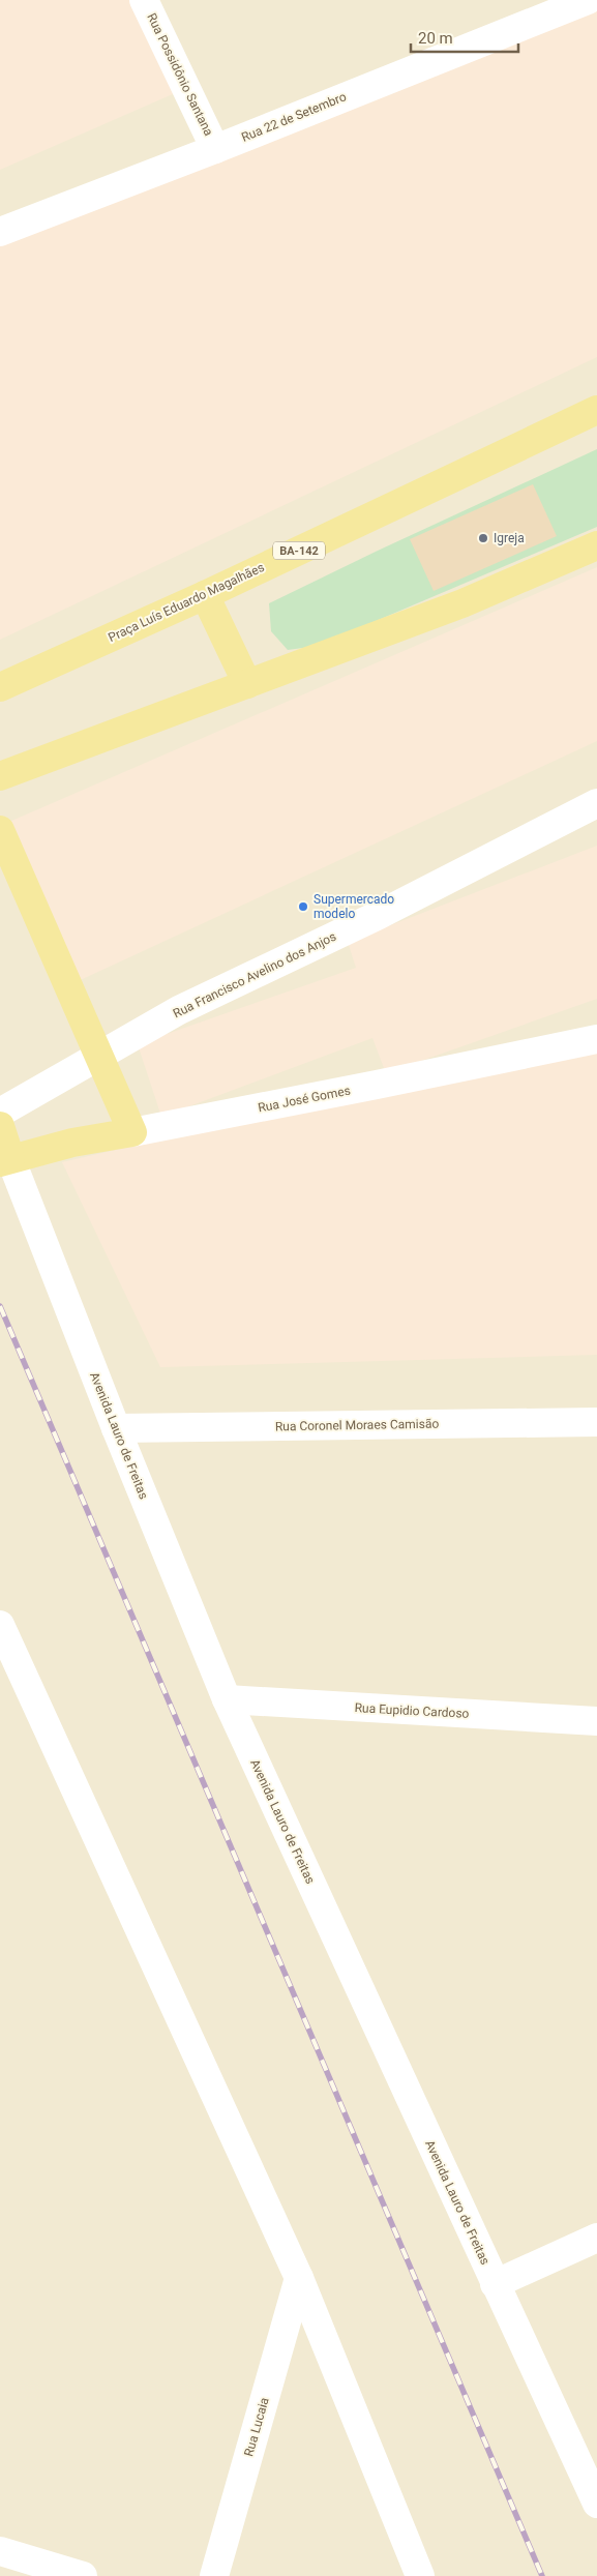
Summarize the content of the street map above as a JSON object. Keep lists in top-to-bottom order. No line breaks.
{"streets":{"main road":["BA-142","Praça Luís Eduardo Magalhães","Rua José Gomes","Avenida Lauro de Freitas"],"street":["Rua Possidônio Santana","Rua 22 de Setembro","Rua Francisco Avelino dos Anjos","Rua Coronel Moraes Camisão","Rua Eupidio Cardoso","Rua Lucaia"]},"crossings":[["Rua Possidônio Santana","Rua 22 de Setembro"],["Rua José Gomes","Avenida Lauro de Freitas"],["Rua Coronel Moraes Camisão","Avenida Lauro de Freitas"],["Avenida Lauro de Freitas","Rua Eupidio Cardoso"]],"places":["Igreja","Supermercado modelo"],"scale_bar":"20 m"}
